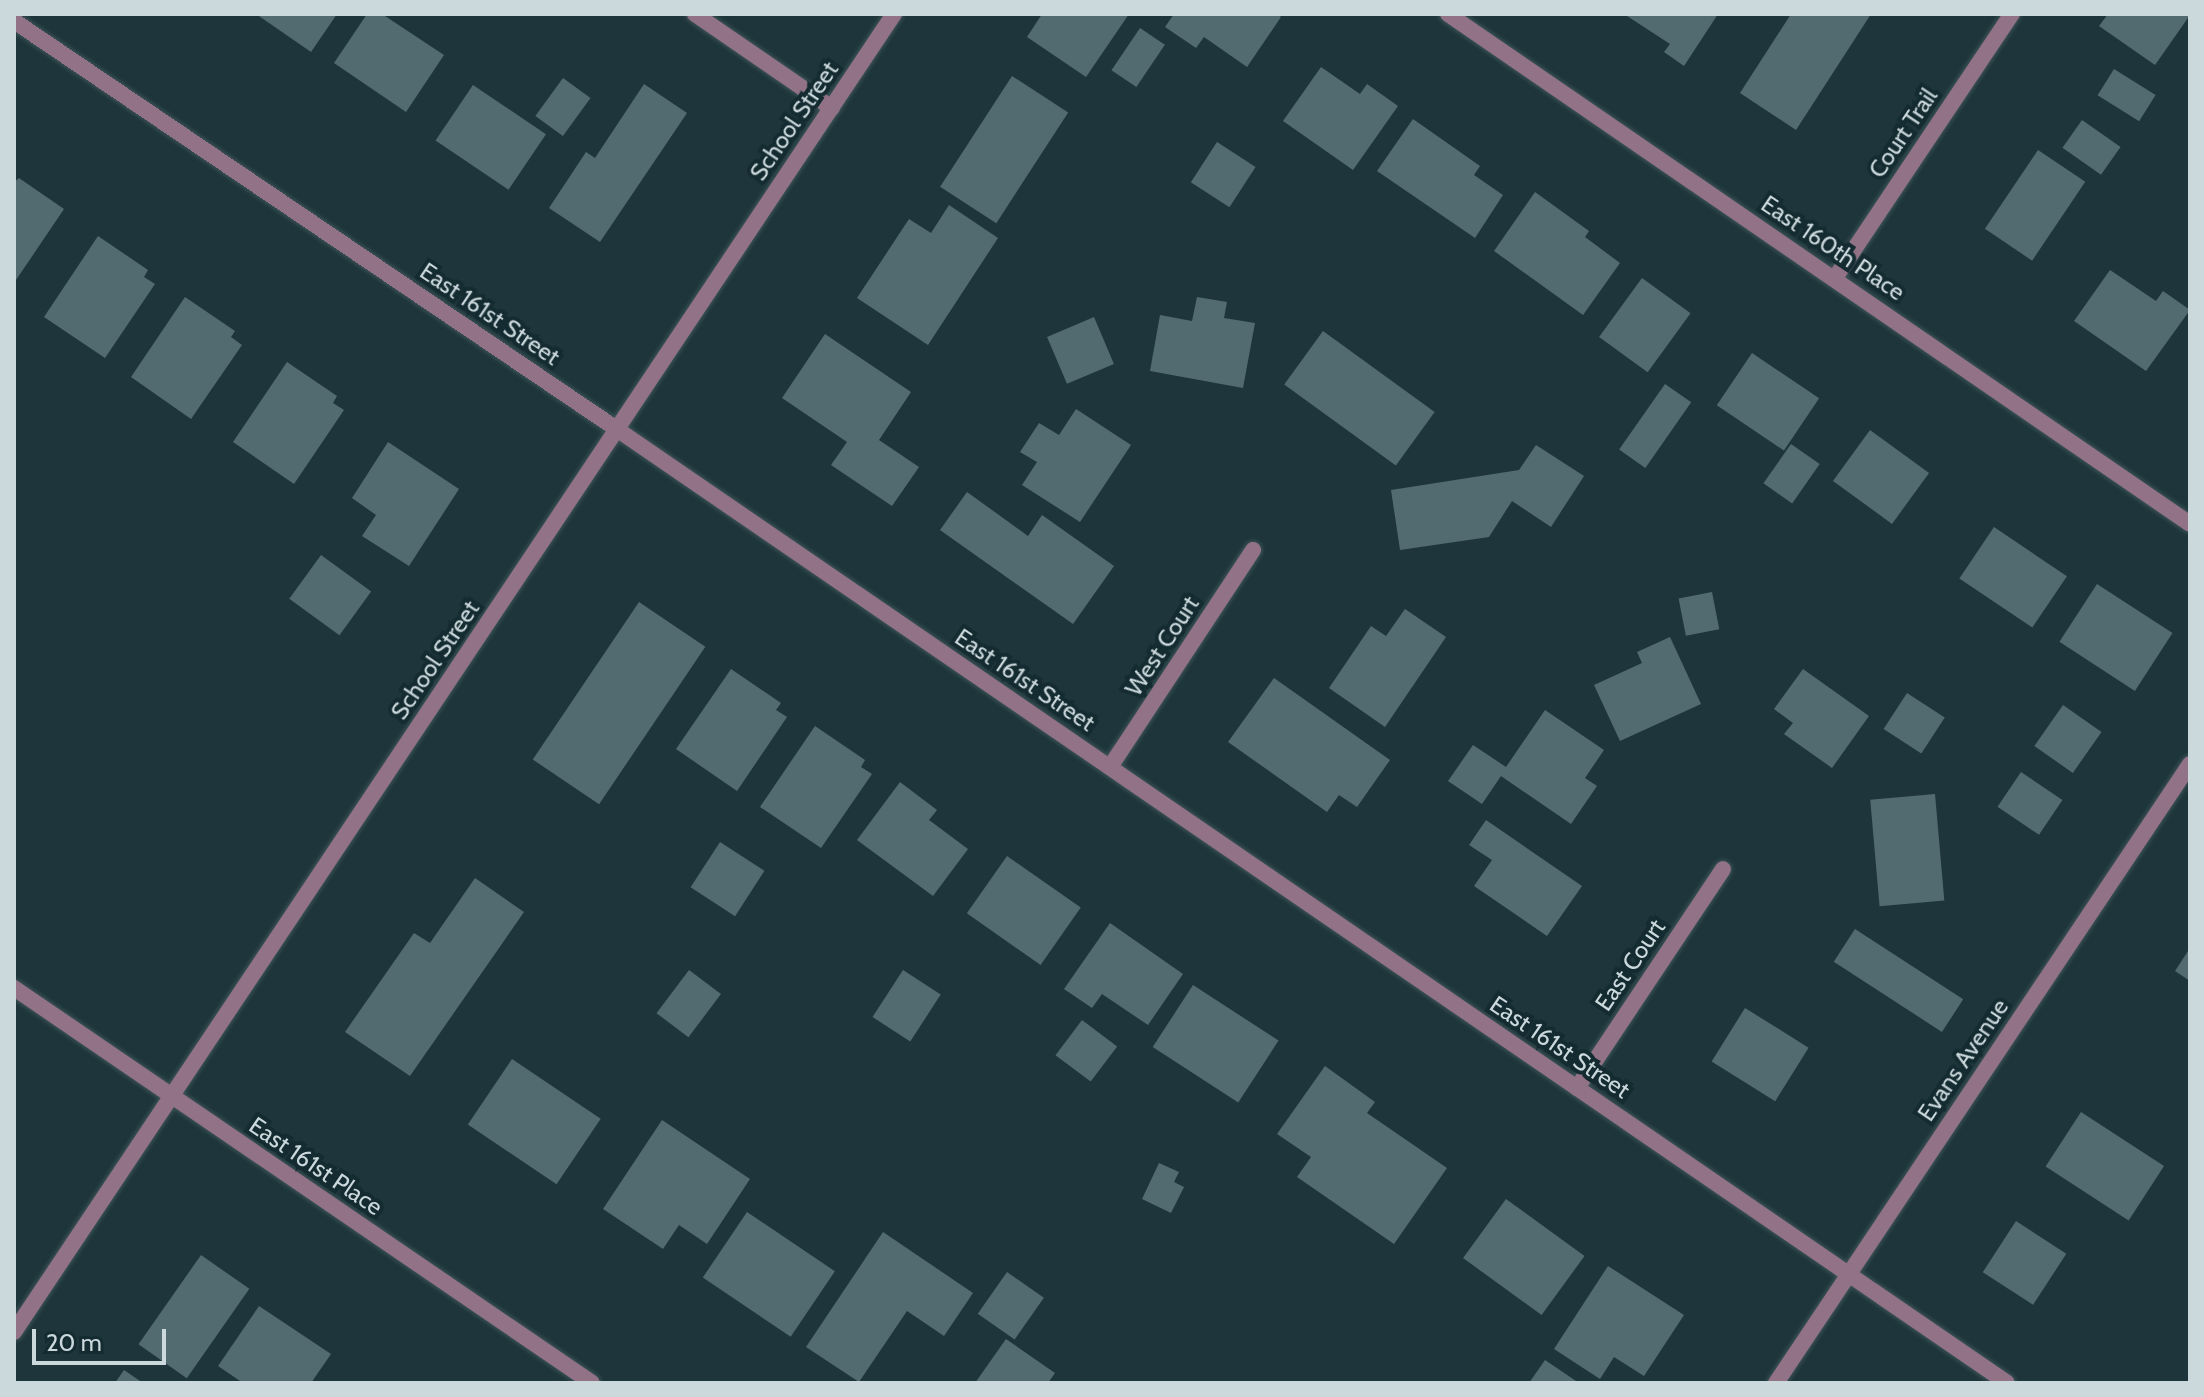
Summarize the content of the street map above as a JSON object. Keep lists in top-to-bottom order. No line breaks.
{"streets":{"street":["School Street","Court Trail","East 160th Place","East 161st Street","West Court","East Court","Evans Avenue","East 161st Place"]},"crossings":[["School Street","East 161st Street"],["School Street","East 161st Place"],["Court Trail","East 160th Place"],["East 161st Street","West Court"],["East 161st Street","East Court"],["East 161st Street","Evans Avenue"]],"scale_bar":"20 m"}
